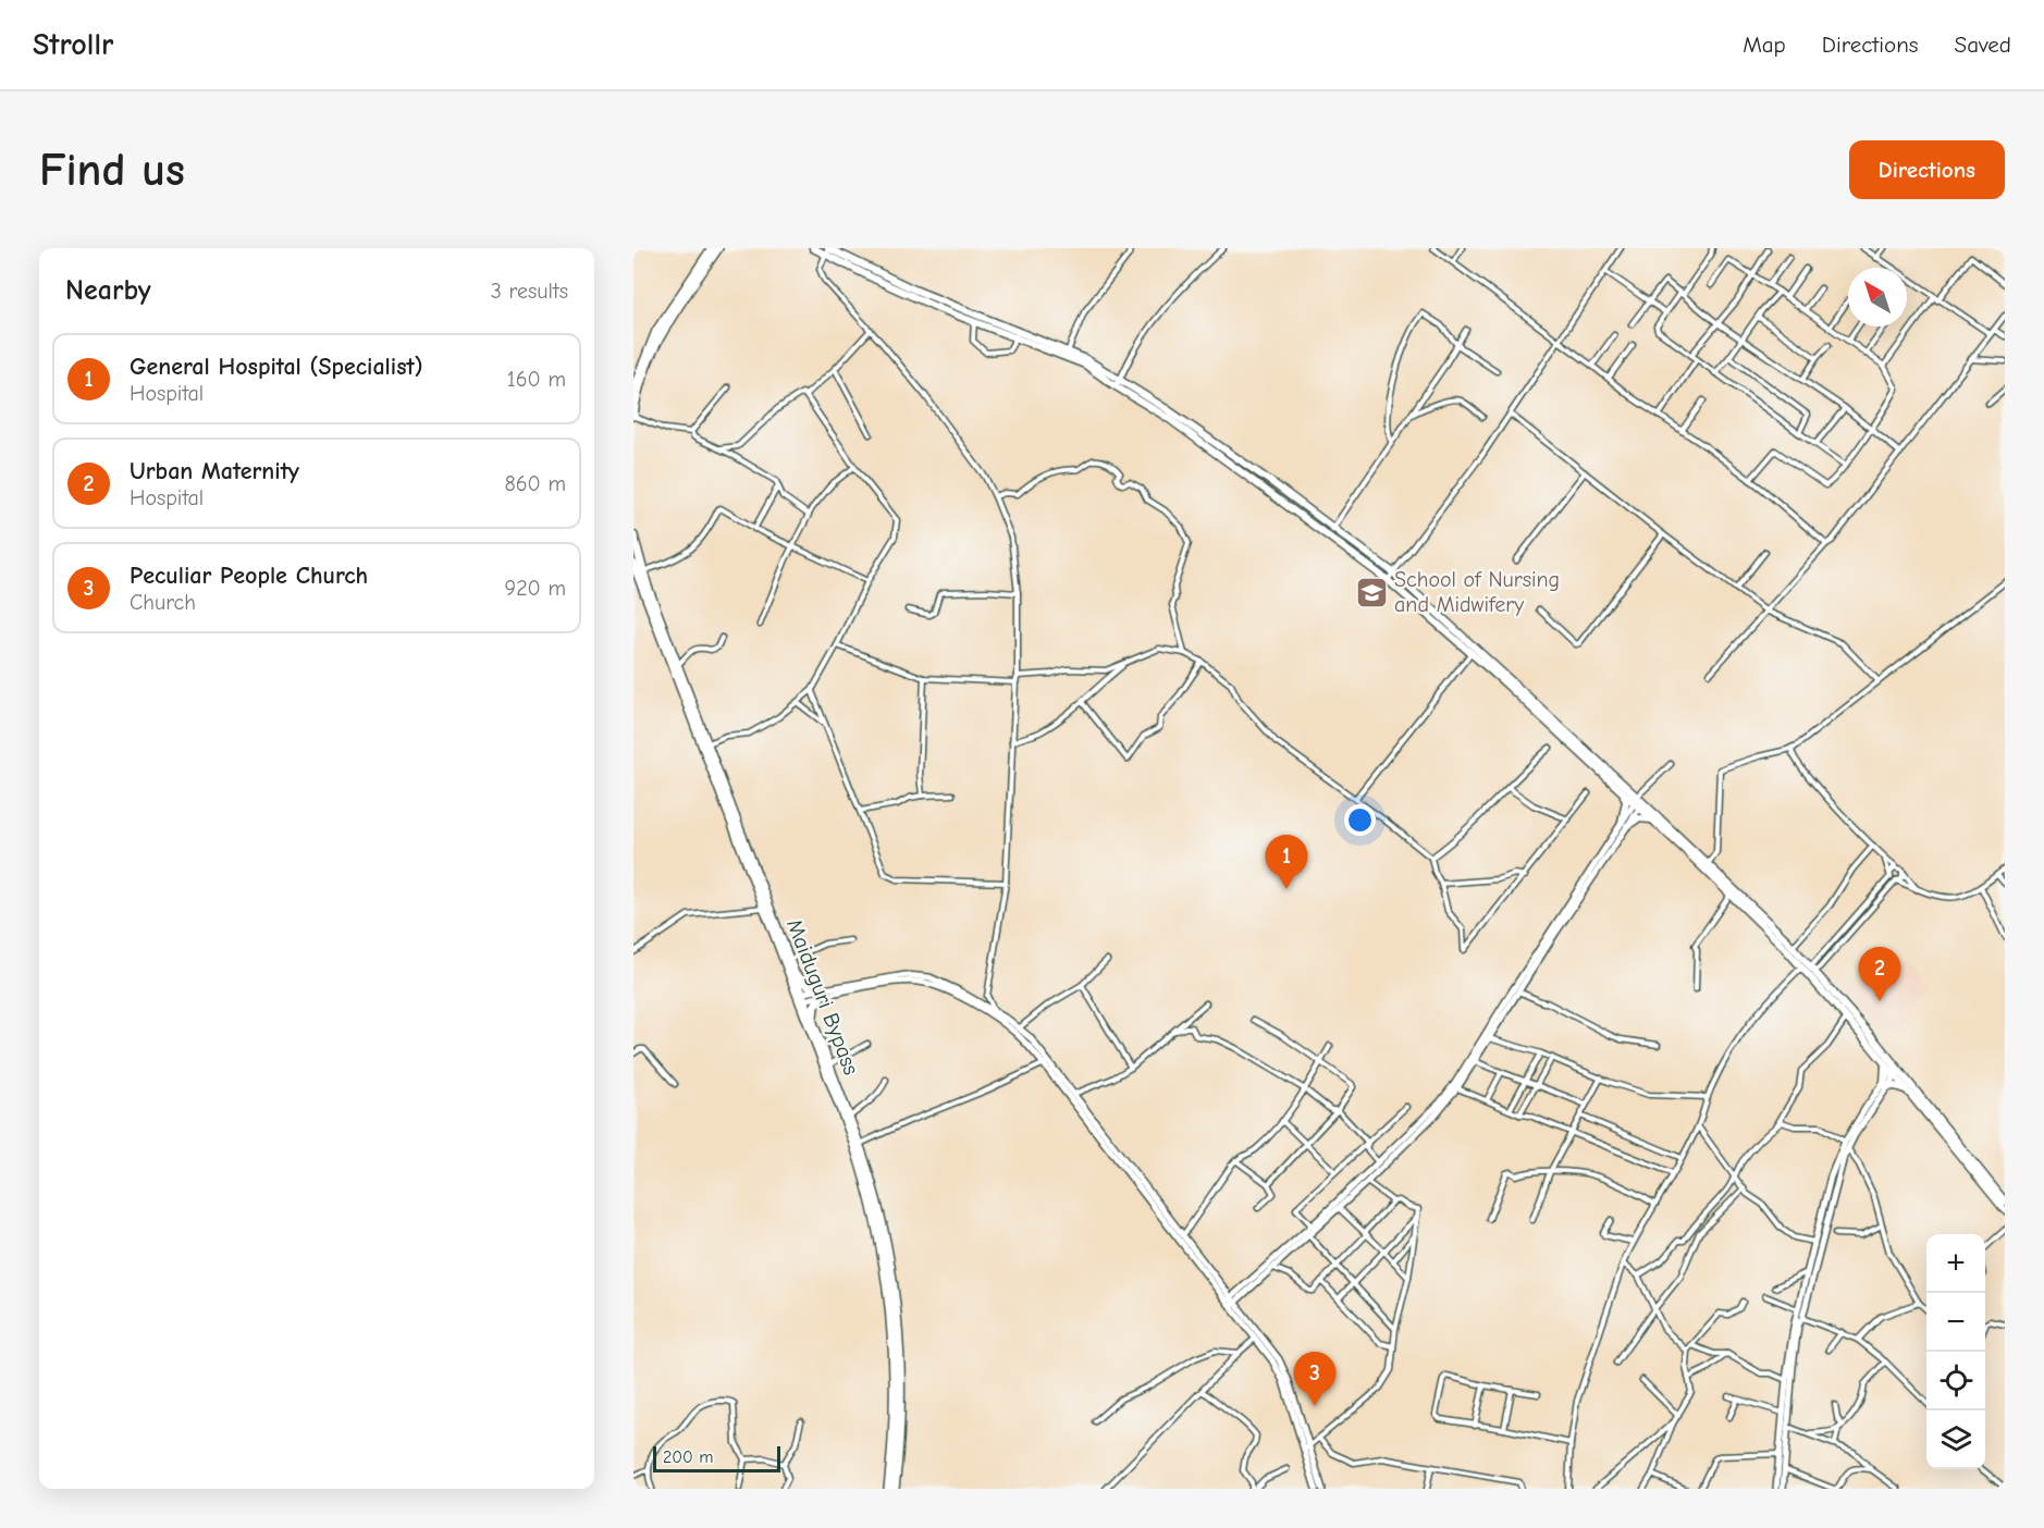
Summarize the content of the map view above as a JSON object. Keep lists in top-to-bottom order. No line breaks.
{"streets":{"highway":["Maiduguri Bypass"]},"places":{"school or university":["School of Nursing and Midwifery"]},"scale_bar":"200 m","north":"top left","page":{"header":"Strollr","nav":["Map","Directions","Saved"],"buttons":"Directions","title":"Find us","heading":["Nearby","3 results"],"list":[{"mark":"1","name":"General Hospital (Specialist)","note":"Hospital","value":"160 m"},{"mark":"2","name":"Urban Maternity","note":"Hospital","value":"860 m"},{"mark":"3","name":"Peculiar People Church","note":"Church","value":"920 m"}],"pins":["1","2","3"],"map_buttons":["+","−"],"scale":"200 m"}}
